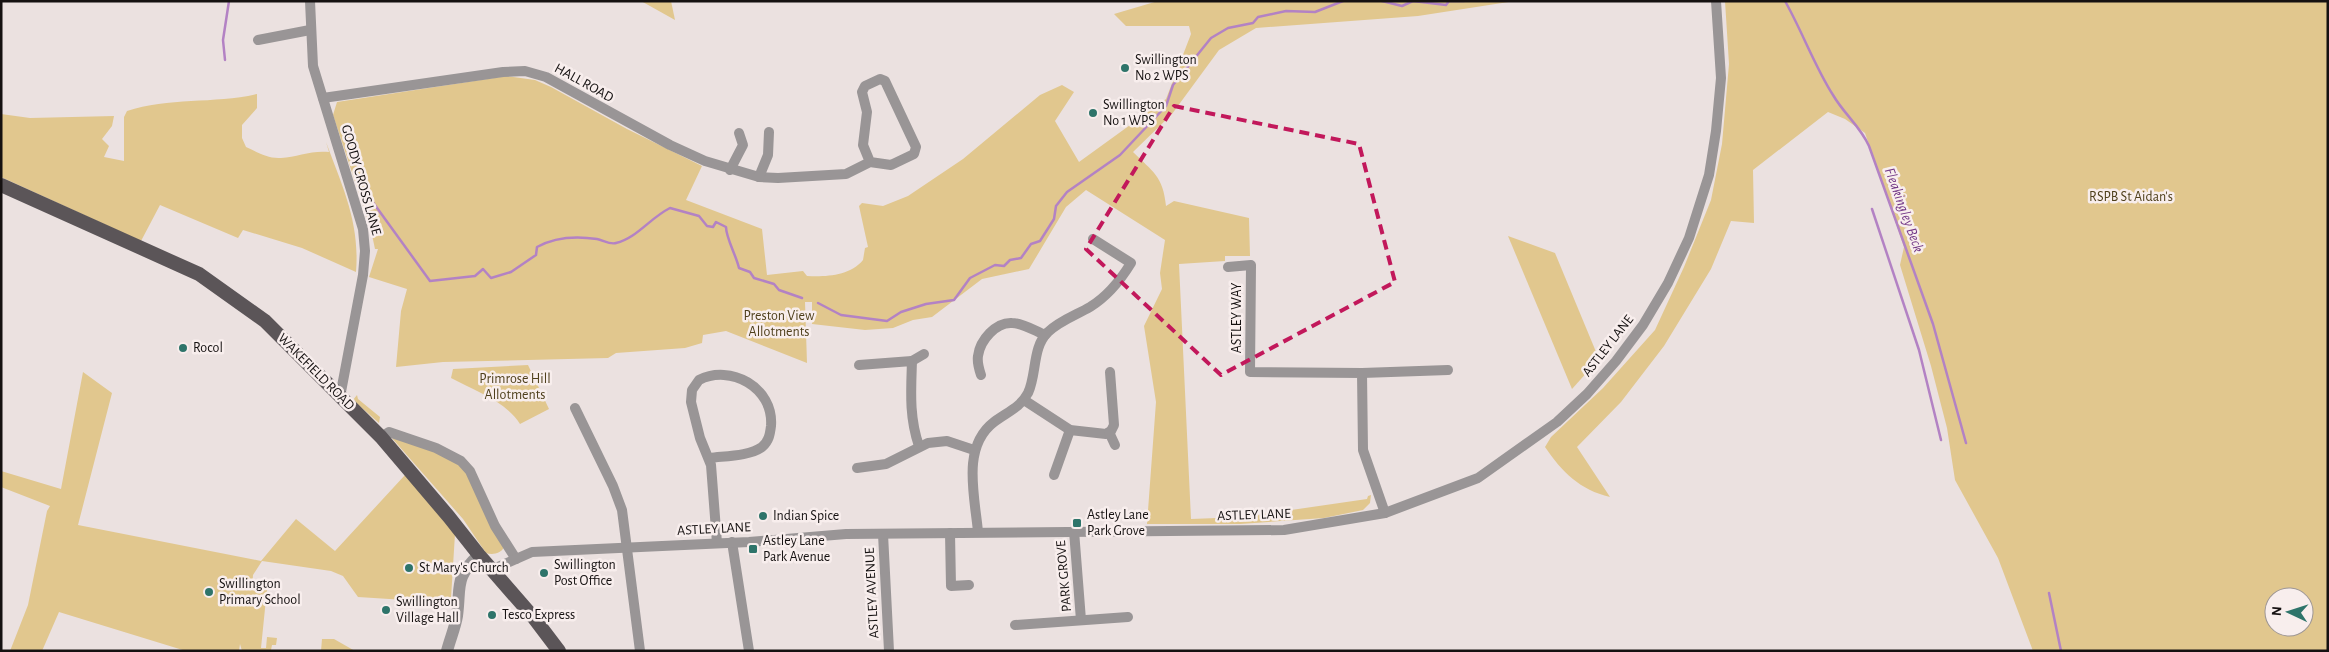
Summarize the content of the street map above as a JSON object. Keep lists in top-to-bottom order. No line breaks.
{"streets":{"main road":["WAKEFIELD ROAD"],"street":["HALL ROAD","GOODY CROSS LANE","ASTLEY WAY","ASTLEY LANE","PARK GROVE","ASTLEY AVENUE"]},"crossings":[["HALL ROAD","GOODY CROSS LANE"],["GOODY CROSS LANE","WAKEFIELD ROAD"],["ASTLEY LANE","WAKEFIELD ROAD"],["ASTLEY LANE","PARK GROVE"],["ASTLEY LANE","ASTLEY AVENUE"]],"water":["Fleakingley Beck"],"parks":["RSPB St Aidan's","Preston View Allotments","Primrose Hill Allotments"],"places":{"other":["Swillington No 2 WPS","Swillington No 1 WPS","Rocol","Indian Spice","St Mary's Church","Swillington Post Office","Swillington Primary School","Swillington Village Hall","Tesco Express"],"transit":["Astley Lane Park Grove","Astley Lane Park Avenue"]},"north":"left"}
